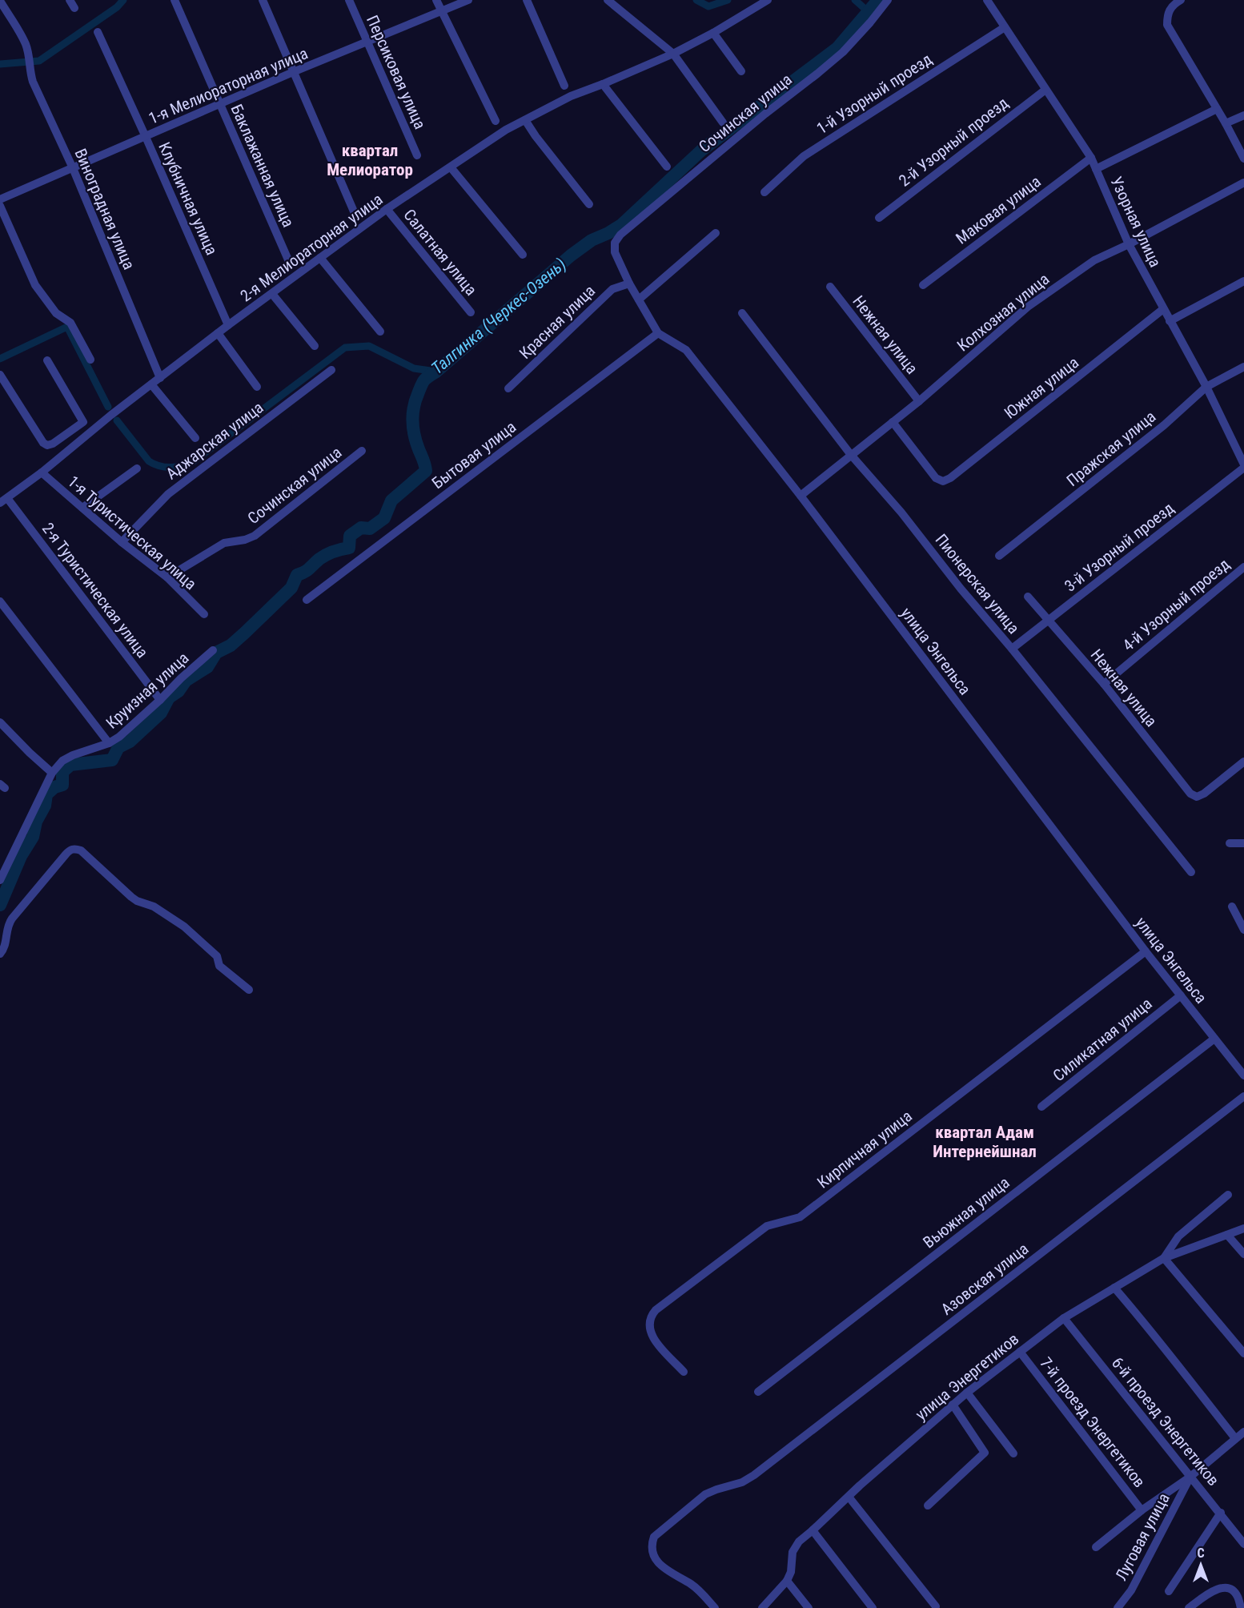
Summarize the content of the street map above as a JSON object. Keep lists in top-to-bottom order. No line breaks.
{"streets":{"street":["Персиковая улица","1-я Мелиораторная улица","1-й Узорный проезд","Сочинская улица","2-й Узорный проезд","Баклажанная улица","Клубничная улица","Виноградная улица","Маковая улица","Узорная улица","2-я Мелиораторная улица","Салатная улица","Колхозная улица","Красная улица","Нежная улица","Южная улица","Аджарская улица","Пражская улица","Бытовая улица","1-я Туристическая улица","3-й Узорный проезд","Пионерская улица","2-я Туристическая улица","4-й Узорный проезд","улица Энгельса","Круизная улица","Силикатная улица","Кирпичная улица","Вьюжная улица","Азовская улица","улица Энергетиков","6-й проезд Энергетиков","7-й проезд Энергетиков","Луговая улица"]},"crossings":[["Персиковая улица","1-я Мелиораторная улица"],["1-я Мелиораторная улица","Баклажанная улица"],["1-я Мелиораторная улица","Клубничная улица"],["1-я Мелиораторная улица","Виноградная улица"],["1-й Узорный проезд","Узорная улица"],["Сочинская улица","1-я Туристическая улица"],["Сочинская улица","улица Энгельса"],["2-й Узорный проезд","Узорная улица"],["Клубничная улица","2-я Мелиораторная улица"],["Виноградная улица","2-я Мелиораторная улица"],["Маковая улица","Узорная улица"],["Узорная улица","Колхозная улица"],["Узорная улица","Южная улица"],["Узорная улица","Пражская улица"],["Узорная улица","3-й Узорный проезд"],["2-я Мелиораторная улица","Салатная улица"],["2-я Мелиораторная улица","1-я Туристическая улица"],["2-я Мелиораторная улица","2-я Туристическая улица"],["Колхозная улица","Нежная улица"],["Колхозная улица","Южная улица"],["Колхозная улица","Пионерская улица"],["Колхозная улица","улица Энгельса"],["Красная улица","улица Энгельса"],["Нежная улица","3-й Узорный проезд"],["Нежная улица","4-й Узорный проезд"],["Аджарская улица","1-я Туристическая улица"],["Бытовая улица","улица Энгельса"],["3-й Узорный проезд","Пионерская улица"],["2-я Туристическая улица","Круизная улица"],["улица Энгельса","Силикатная улица"],["улица Энгельса","Кирпичная улица"],["улица Энгельса","Вьюжная улица"],["улица Энергетиков","6-й проезд Энергетиков"],["улица Энергетиков","7-й проезд Энергетиков"],["6-й проезд Энергетиков","Луговая улица"]],"districts":["квартал Мелиоратор","квартал Адам Интернейшнал"],"water":["Талгинка (Черкес-Озень)"],"north":"top"}
